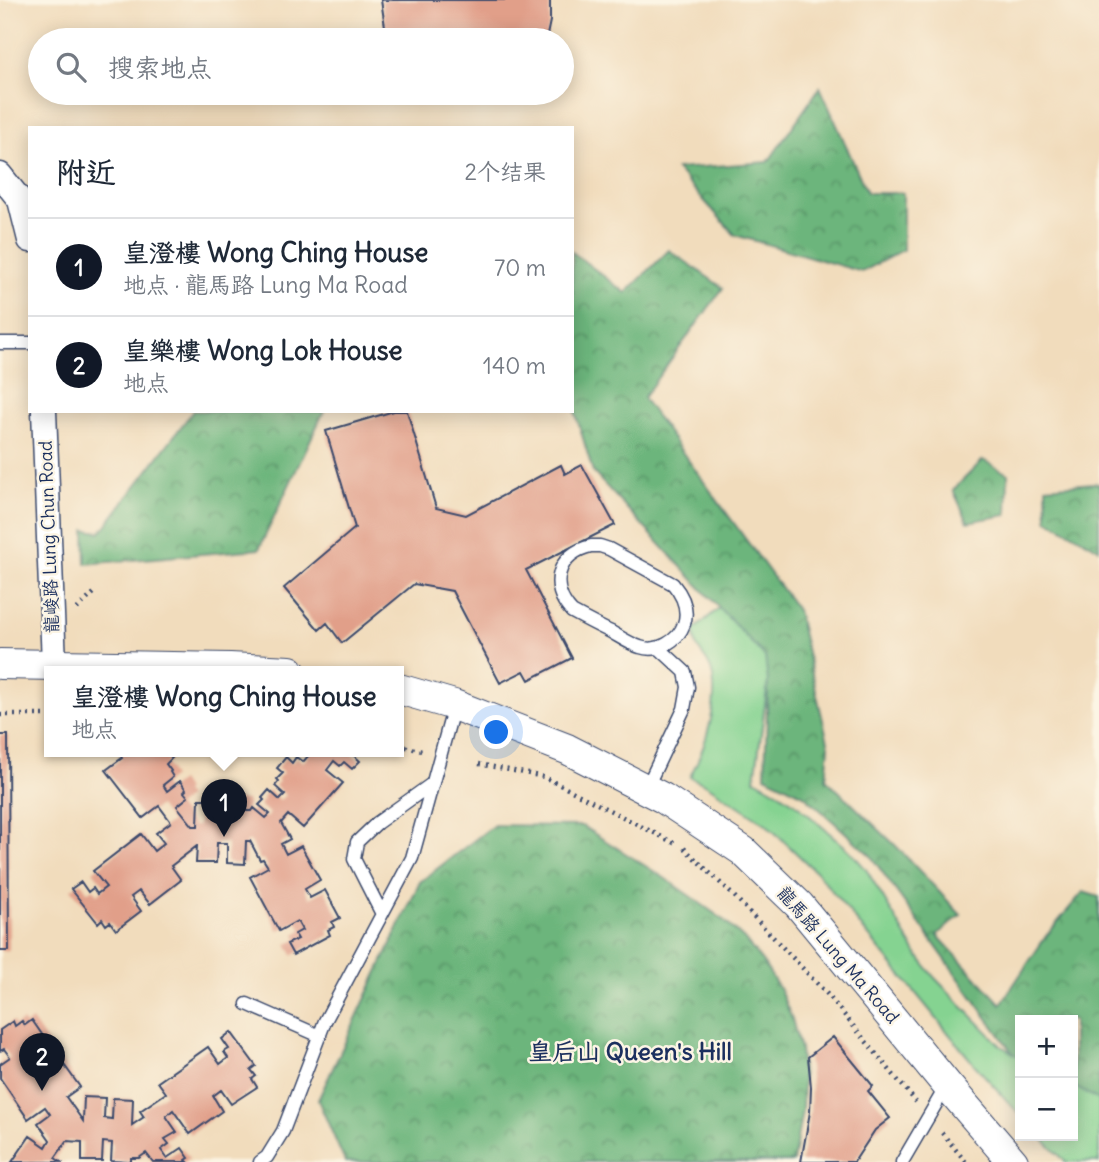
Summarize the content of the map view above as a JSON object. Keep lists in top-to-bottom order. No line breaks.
{"streets":{"street":["龍峻路 Lung Chun Road","龍馬路 Lung Ma Road"]},"districts":["皇后山 Queen's Hill"],"page":{"search":"搜索地点","heading":["附近","2个结果"],"list":[{"mark":"1","name":"皇澄樓 Wong Ching House","note":"地点 · 龍馬路 Lung Ma Road","value":"70 m"},{"mark":"2","name":"皇樂樓 Wong Lok House","note":"地点","value":"140 m"}],"popup":["皇澄樓 Wong Ching House","地点"],"pins":["1","2"],"map_buttons":["+","−"]}}
